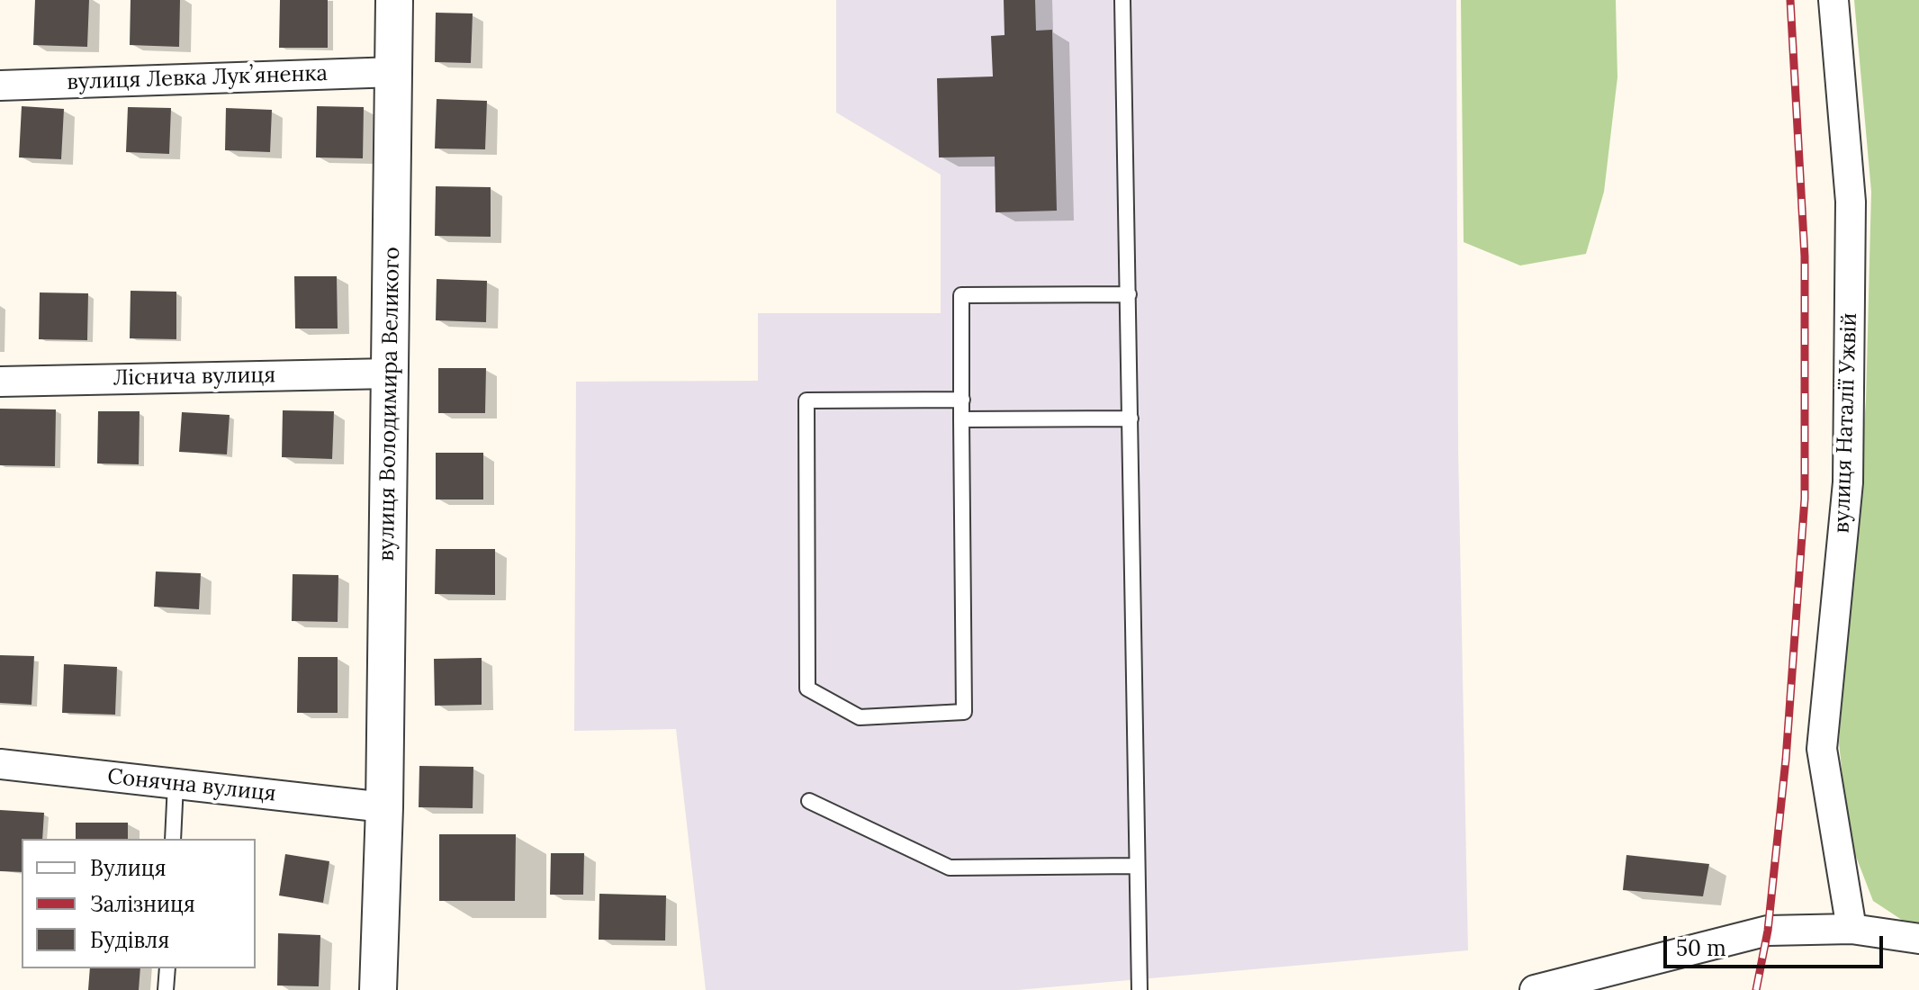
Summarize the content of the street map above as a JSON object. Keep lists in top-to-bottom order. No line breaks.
{"streets":{"street":["вулиця Левка Лукʼяненка","Ліснича вулиця","вулиця Володимира Великого","вулиця Наталії Ужвій","Сонячна вулиця"]},"crossings":[["вулиця Левка Лукʼяненка","вулиця Володимира Великого"],["Ліснича вулиця","вулиця Володимира Великого"],["вулиця Володимира Великого","Сонячна вулиця"]],"legend":["Вулиця","Залізниця","Будівля"],"scale_bar":"50 m"}
